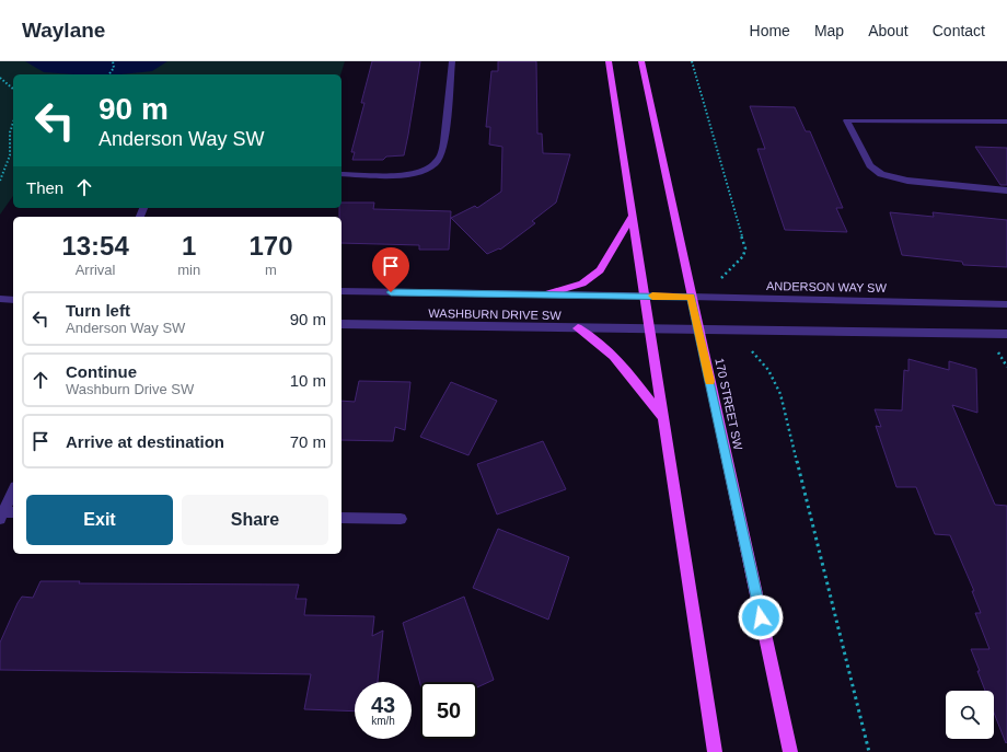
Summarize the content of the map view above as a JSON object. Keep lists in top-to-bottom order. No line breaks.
{"streets":{"main road":["170 STREET SW"],"street":["ANDERSON WAY SW","WASHBURN DRIVE SW"]},"crossings":[["ANDERSON WAY SW","WASHBURN DRIVE SW"],["ANDERSON WAY SW","170 STREET SW"]],"page":{"header":"Waylane","nav":["Home","Map","About","Contact"],"turn":["90 m","Anderson Way SW"],"then":"Then","eta":["13:54","Arrival","1","min","170","m"],"list":[{"name":"Turn left","note":"Anderson Way SW","value":"90 m"},{"name":"Continue","note":"Washburn Drive SW","value":"10 m"},{"name":"Arrive at destination","value":"70 m"}],"buttons":["Exit","Share"],"speed":"43 km/h","limit":"50"}}
